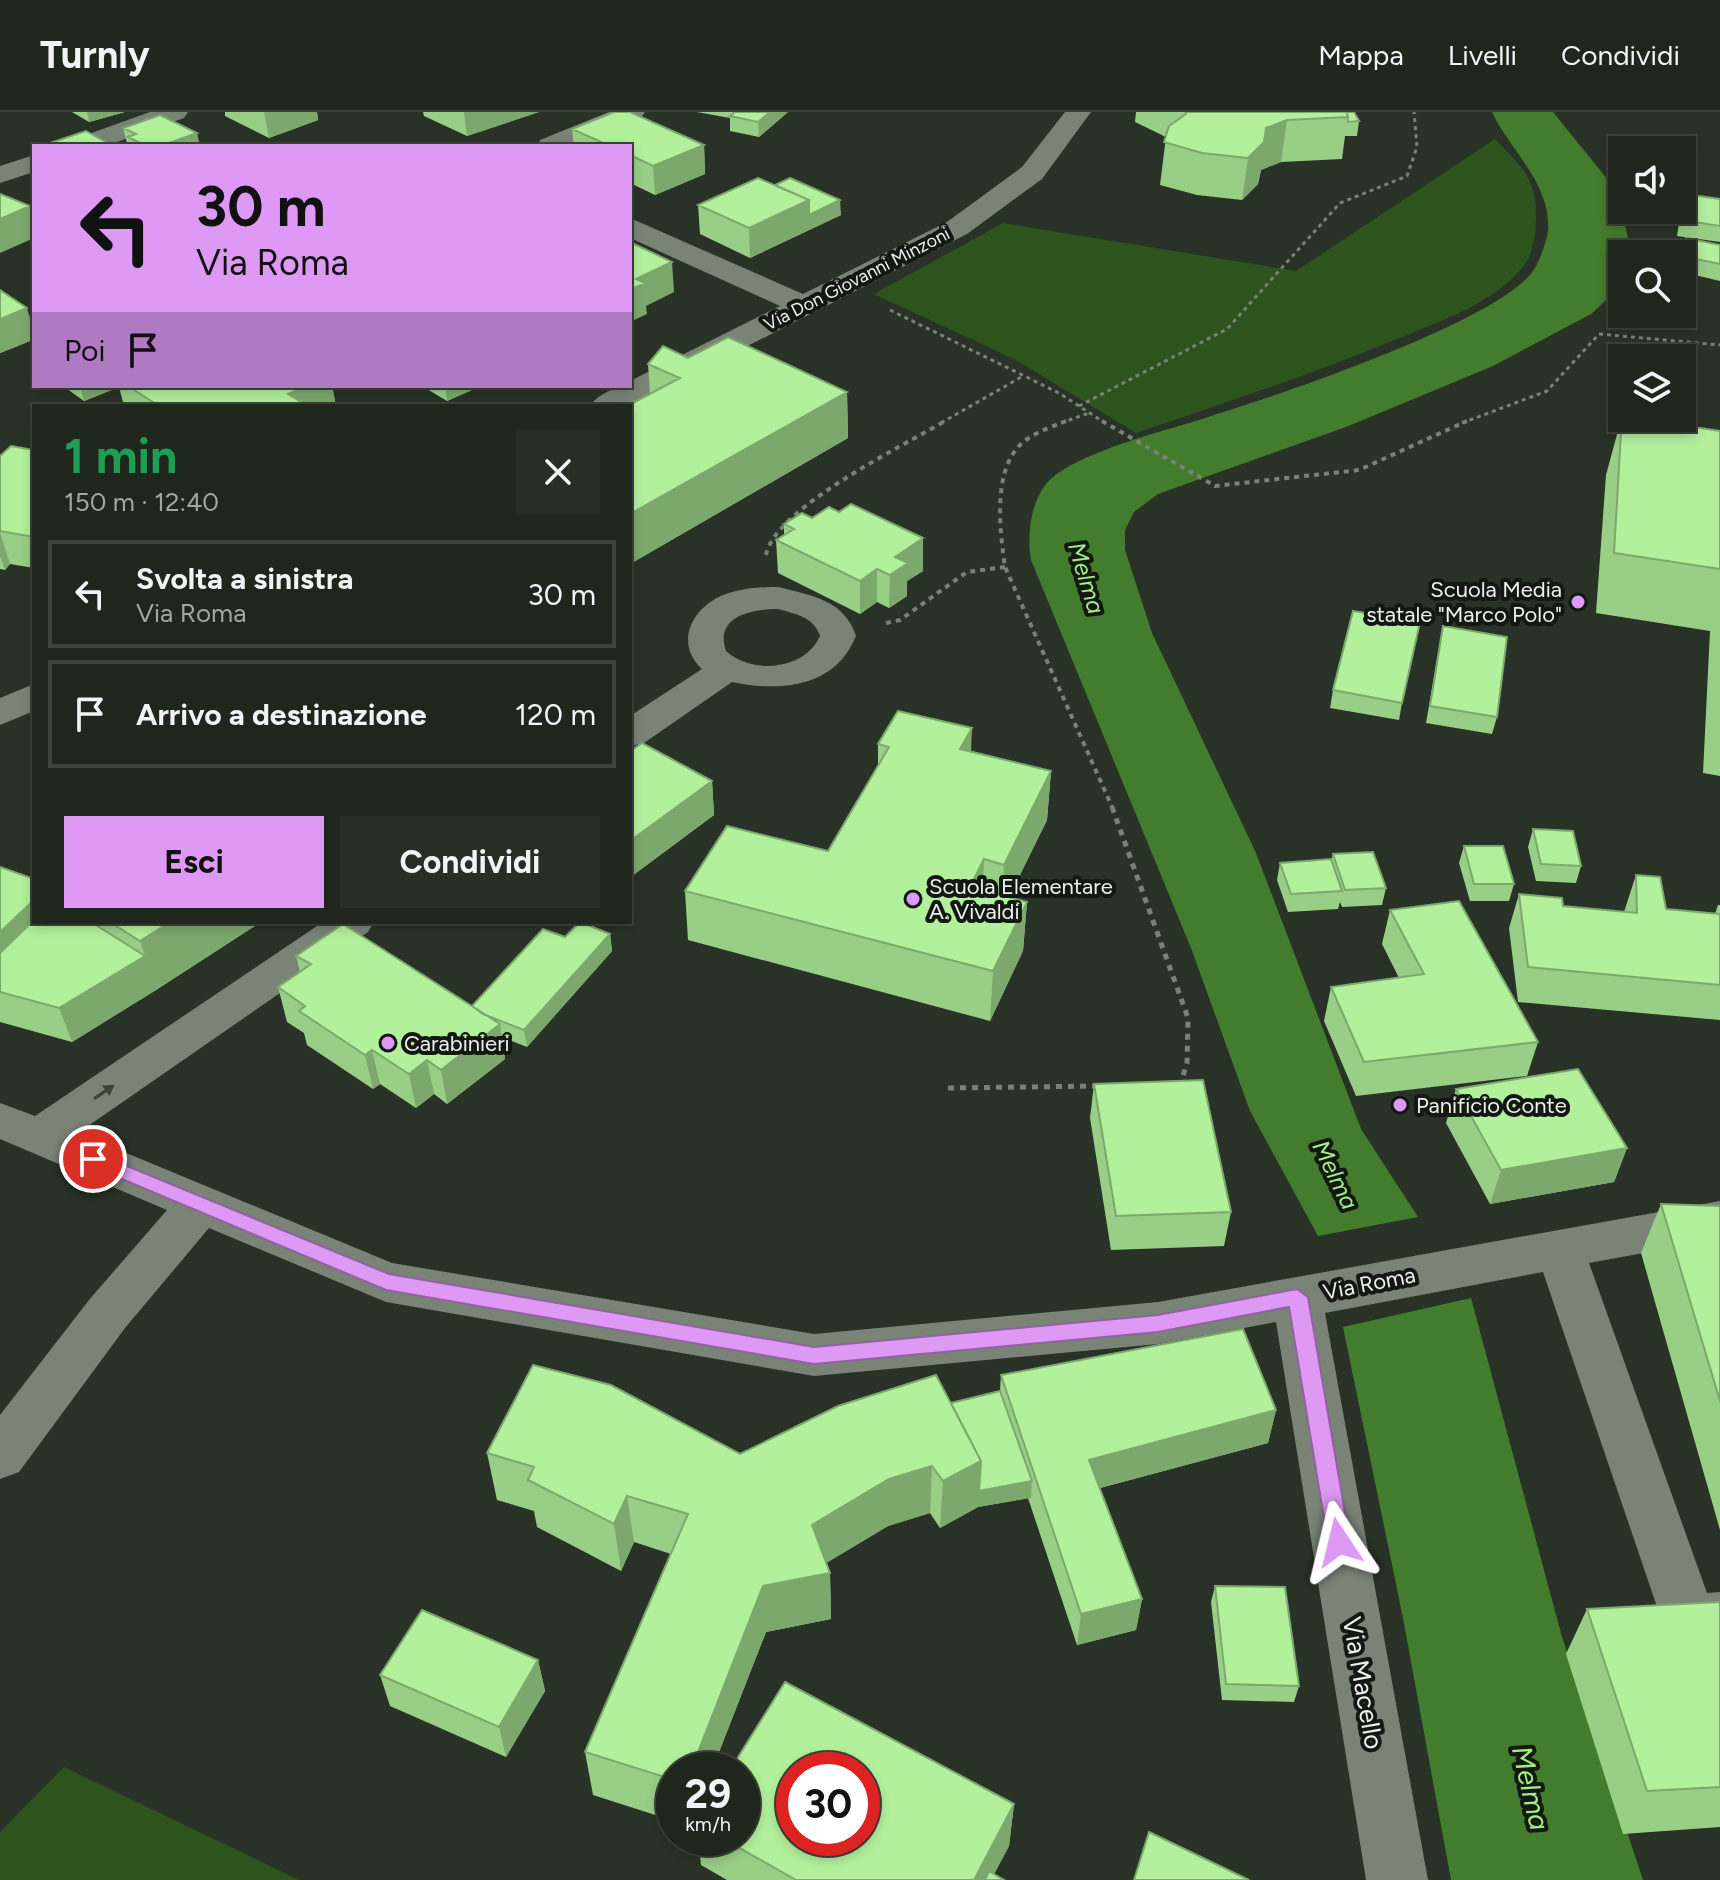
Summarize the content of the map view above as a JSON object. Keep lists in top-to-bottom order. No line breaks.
{"streets":{"street":["Via Don Giovanni Minzoni","Via Roma","Via Macello"]},"crossings":[["Via Roma","Via Macello"]],"water":["Melma"],"places":["Scuola Media statale \"Marco Polo\"","Scuola Elementare A. Vivaldi","Carabinieri","Panificio Conte"],"page":{"header":"Turnly","nav":["Mappa","Livelli","Condividi"],"turn":["30 m","Via Roma"],"then":"Poi","heading":["1 min","150 m · 12:40"],"list":[{"name":"Svolta a sinistra","note":"Via Roma","value":"30 m"},{"name":"Arrivo a destinazione","value":"120 m"}],"buttons":["Esci","Condividi"],"speed":"29 km/h","limit":"30"}}
